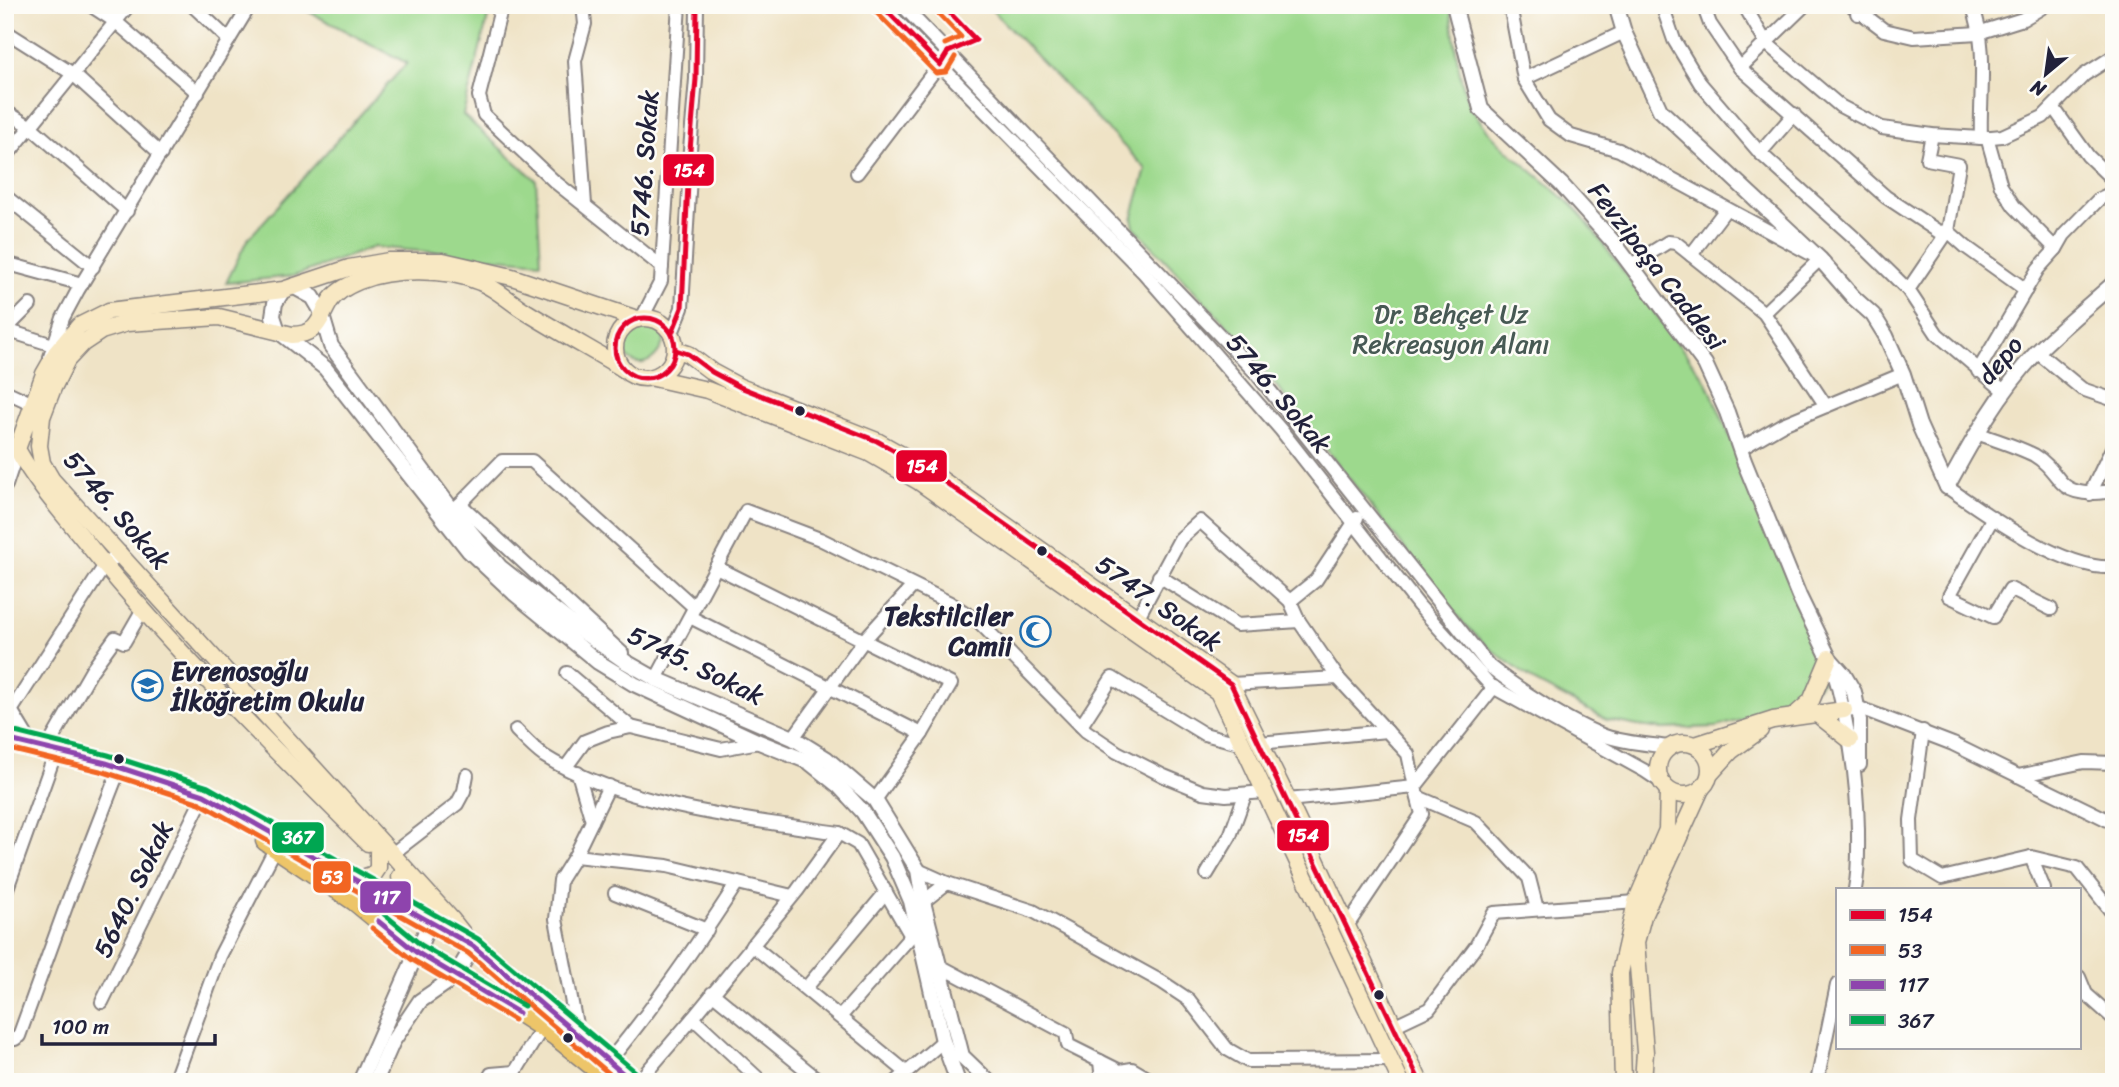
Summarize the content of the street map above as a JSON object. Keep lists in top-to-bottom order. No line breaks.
{"streets":{"main road":["5746. Sokak","5747. Sokak"],"street":["Fevzipaşa Caddesi","depo","5745. Sokak","5640. Sokak"]},"crossings":[["5746. Sokak","5747. Sokak"],["5746. Sokak","5745. Sokak"]],"parks":["Dr. Behçet Uz Rekreasyon Alanı"],"places":{"mosque":["Tekstilciler Camii"],"school or university":["Evrenosoğlu İlköğretim Okulu"]},"lines":["transit line 154","transit line 53","transit line 367","transit line 117"],"legend":["154","53","117","367"],"scale_bar":"100 m","north":"bottom left"}
